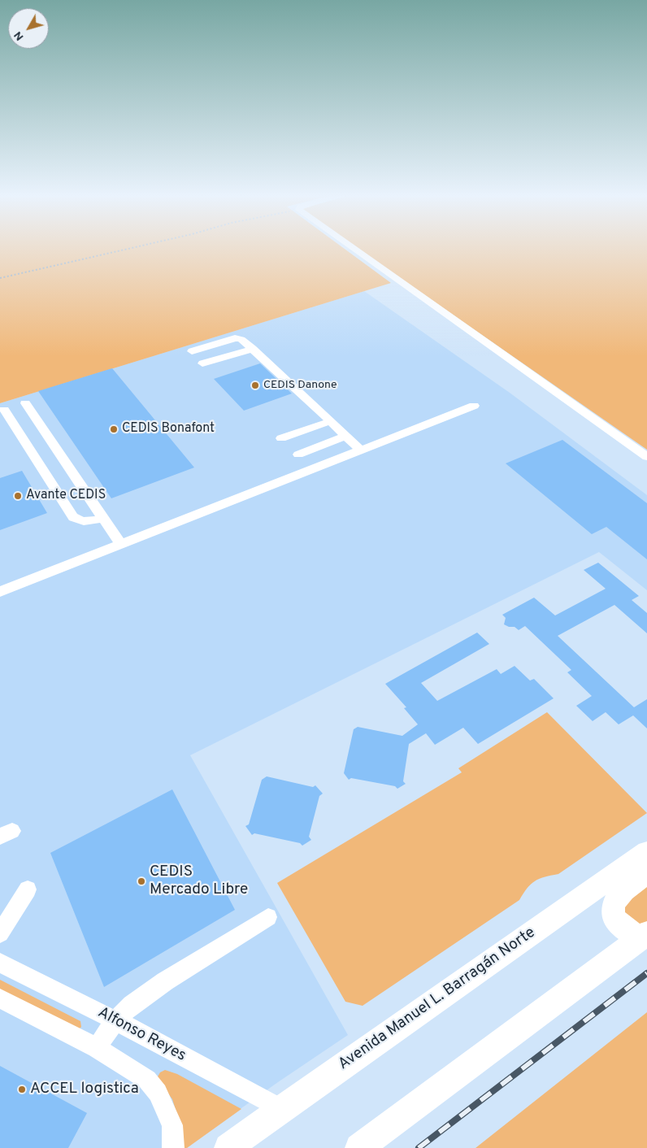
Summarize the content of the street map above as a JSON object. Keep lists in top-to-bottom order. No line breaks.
{"streets":{"main road":["Avenida Manuel L. Barragán Norte"],"street":["Alfonso Reyes"]},"crossings":[["Avenida Manuel L. Barragán Norte","Alfonso Reyes"]],"places":["CEDIS Danone","CEDIS Bonafont","Avante CEDIS","CEDIS Mercado Libre","ACCEL logistica"],"north":"bottom left"}
